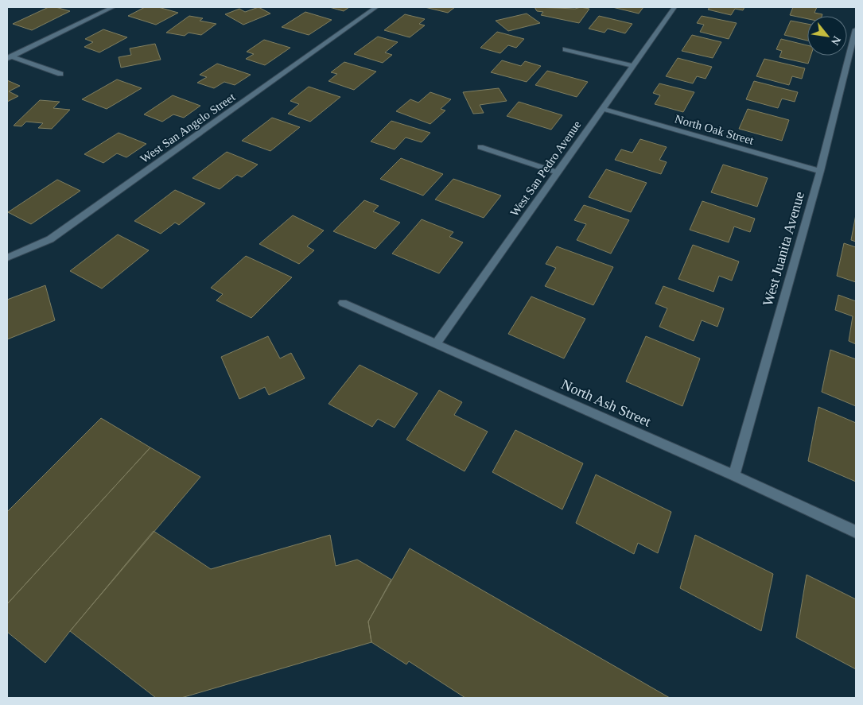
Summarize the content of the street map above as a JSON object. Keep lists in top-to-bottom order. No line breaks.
{"streets":{"street":["West San Angelo Street","North Oak Street","West San Pedro Avenue","West Juanita Avenue","North Ash Street"]},"crossings":[["North Oak Street","West San Pedro Avenue"],["North Oak Street","West Juanita Avenue"],["West San Pedro Avenue","North Ash Street"],["West Juanita Avenue","North Ash Street"]],"north":"bottom right"}
